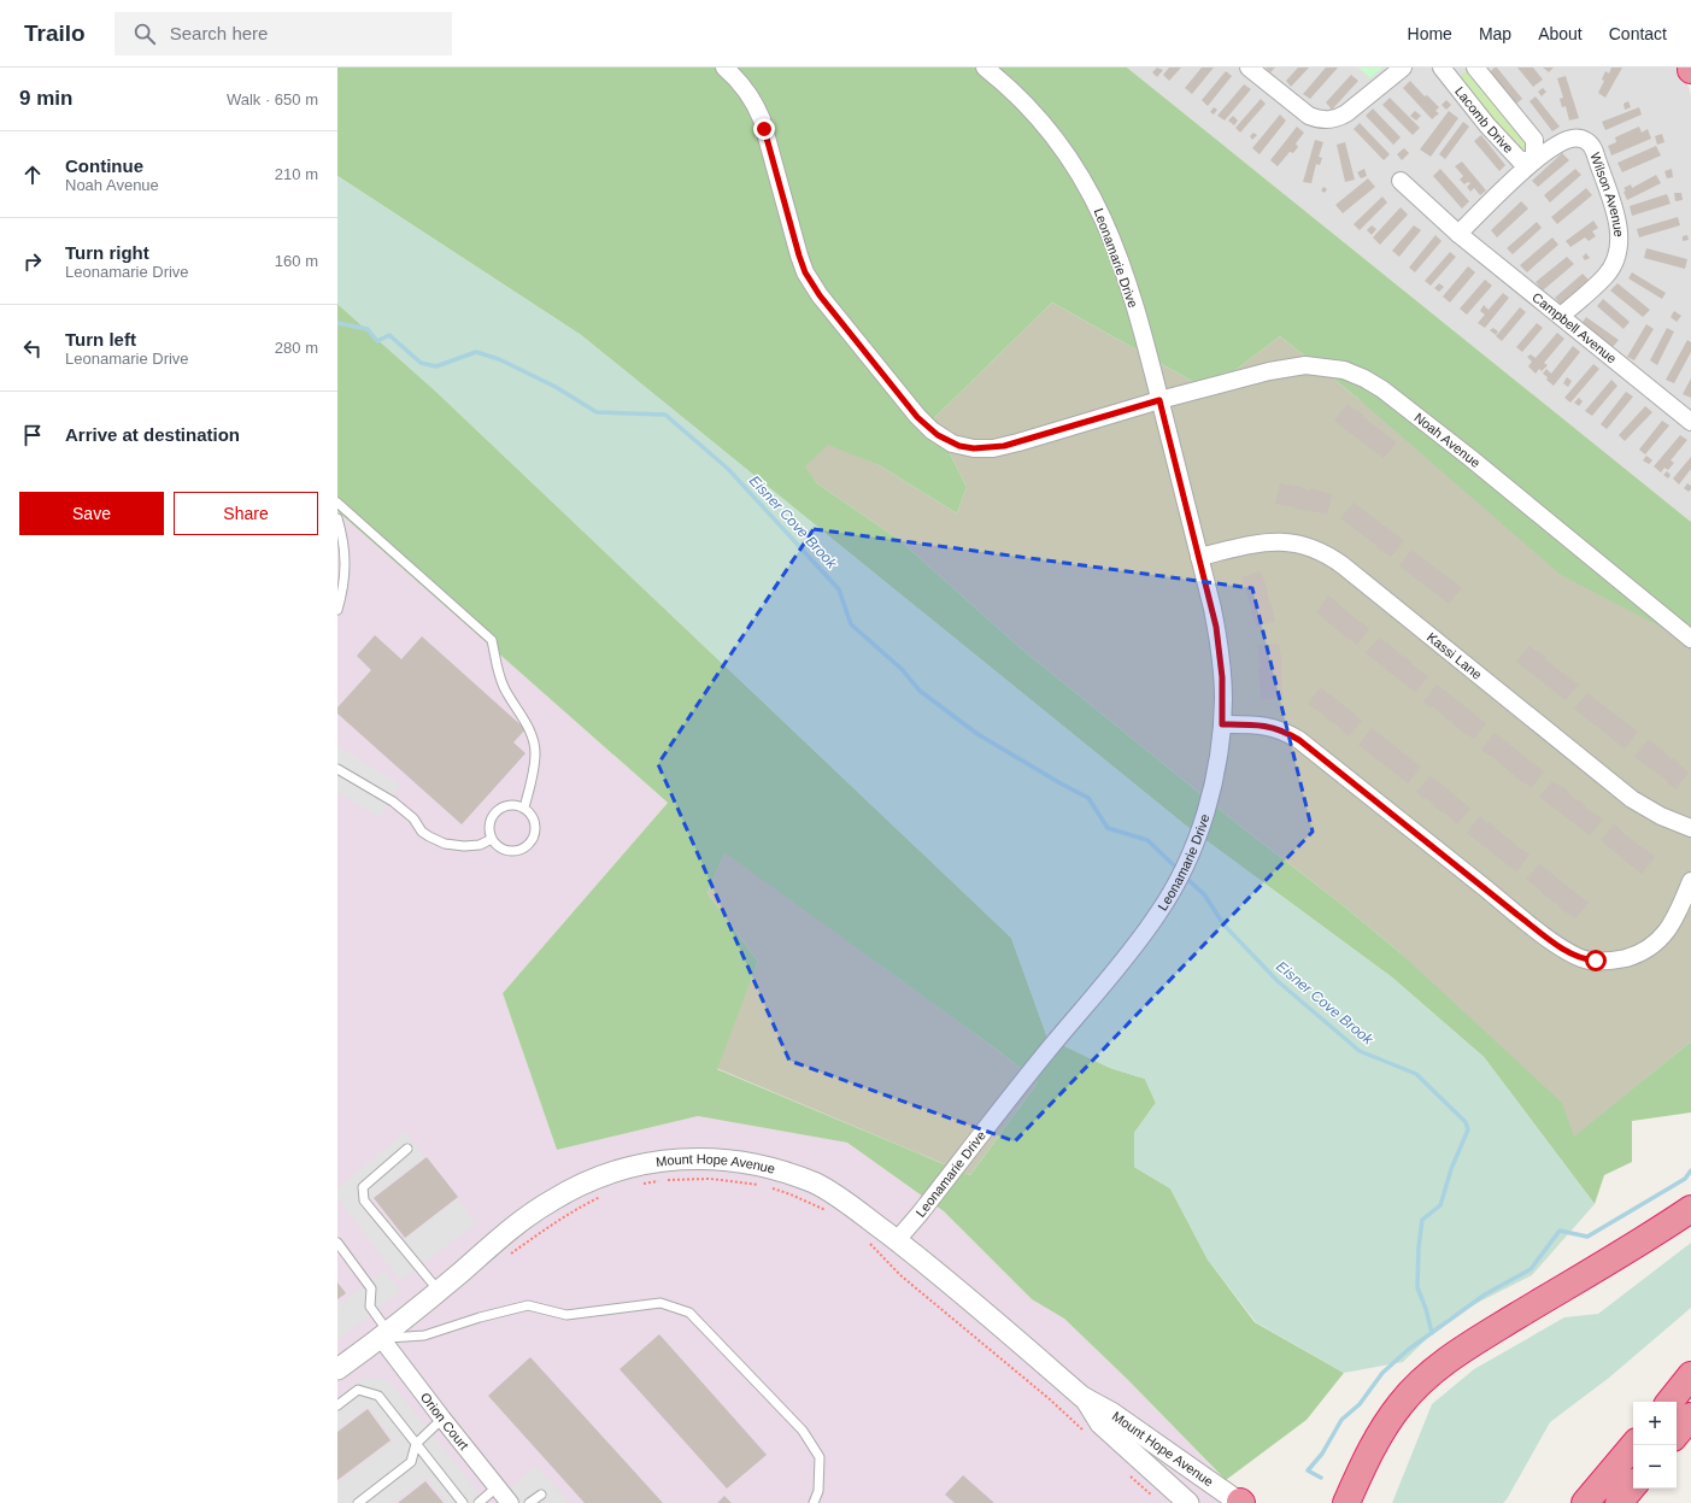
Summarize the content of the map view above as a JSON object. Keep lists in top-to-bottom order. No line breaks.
{"streets":{"street":["Lacomb Drive","Wilson Avenue","Leonamarie Drive","Campbell Avenue","Noah Avenue","Kassi Lane","Mount Hope Avenue","Orion Court"]},"crossings":[["Lacomb Drive","Wilson Avenue"],["Wilson Avenue","Campbell Avenue"],["Leonamarie Drive","Noah Avenue"],["Leonamarie Drive","Kassi Lane"],["Leonamarie Drive","Mount Hope Avenue"],["Mount Hope Avenue","Orion Court"]],"water":["Eisner Cove Brook"],"page":{"header":"Trailo","search":"Search here","nav":["Home","Map","About","Contact"],"heading":["9 min","Walk · 650 m"],"list":[["Continue","Noah Avenue","210 m"],["Turn right","Leonamarie Drive","160 m"],["Turn left","Leonamarie Drive","280 m"],"Arrive at destination"],"buttons":["Save","Share"],"map_buttons":["+","−"]}}
